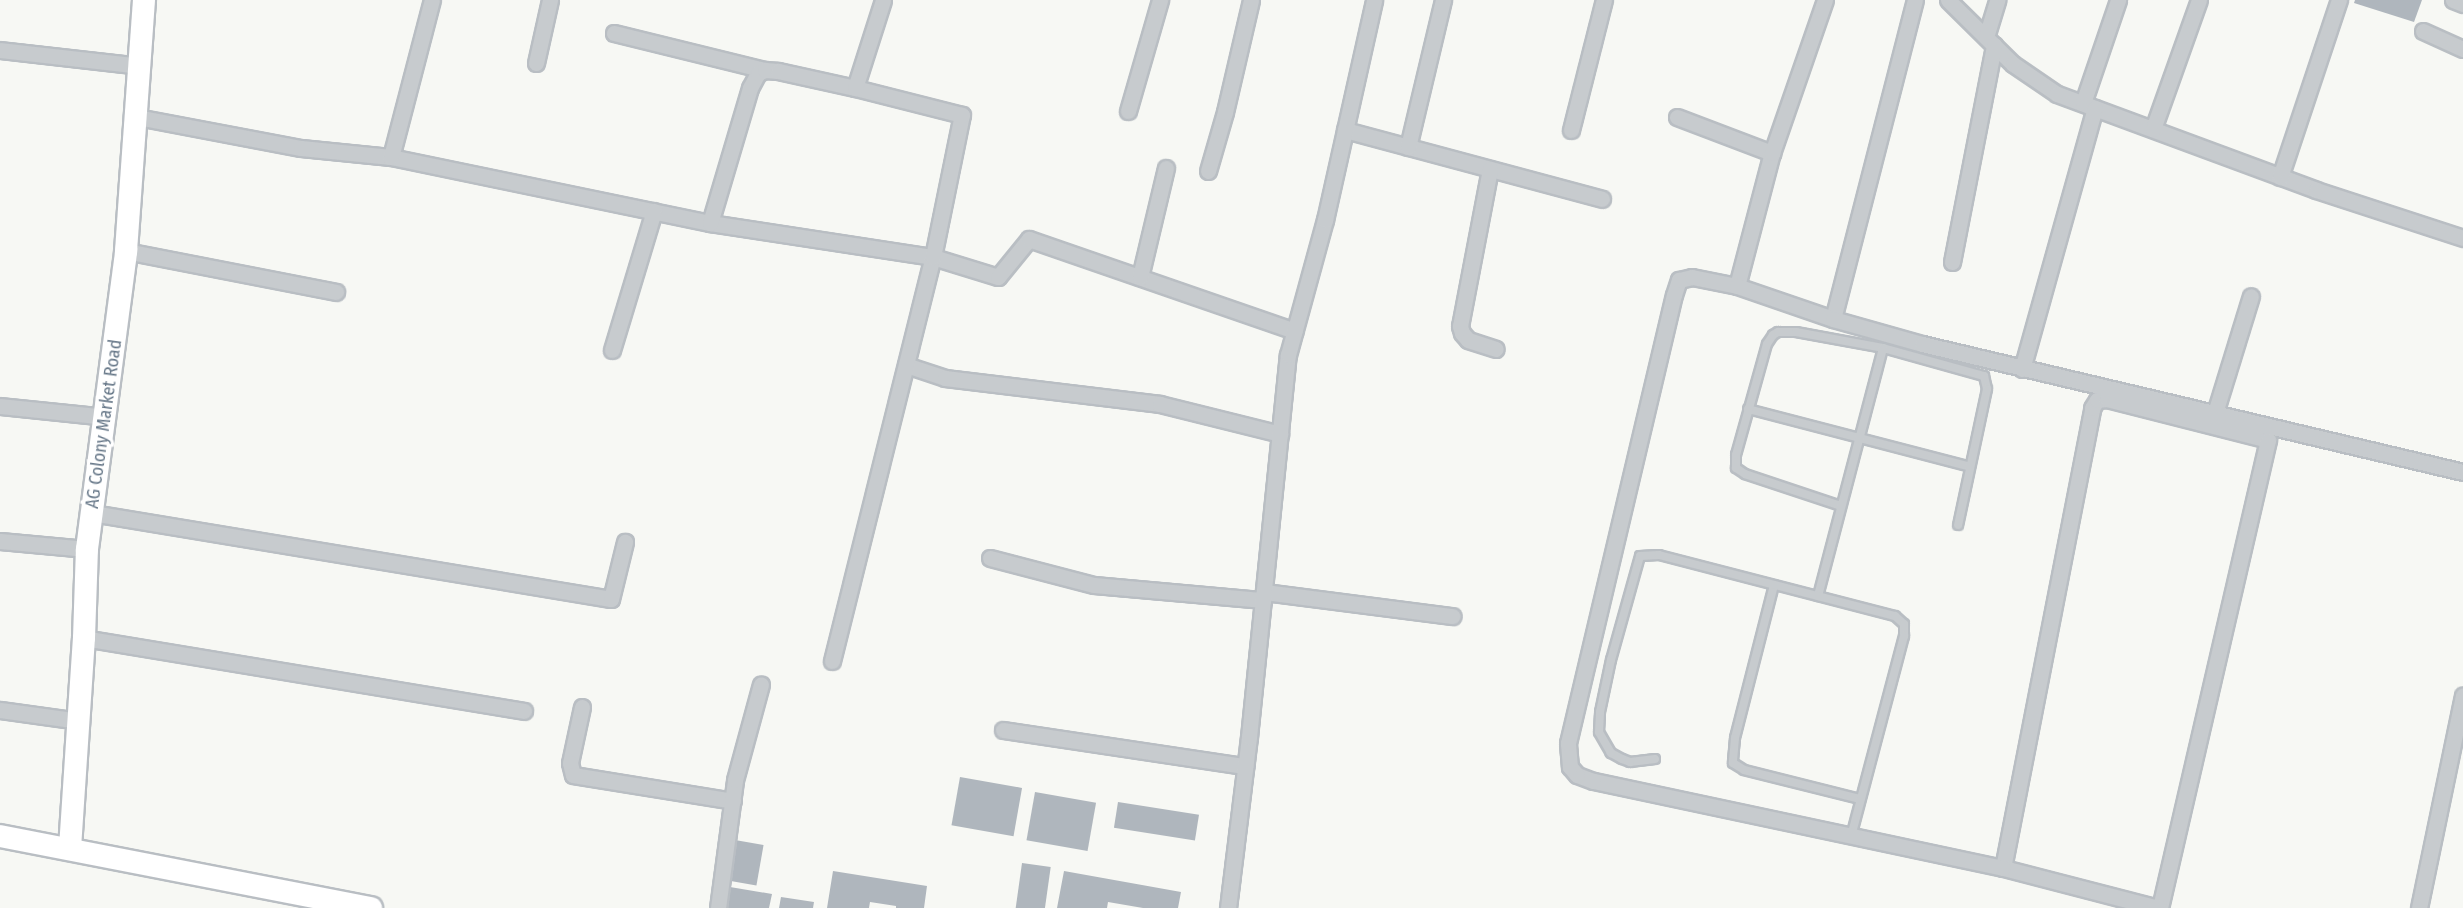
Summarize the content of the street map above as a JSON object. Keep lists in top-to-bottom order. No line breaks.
{"streets":{"street":["AG Colony Market Road"]}}
